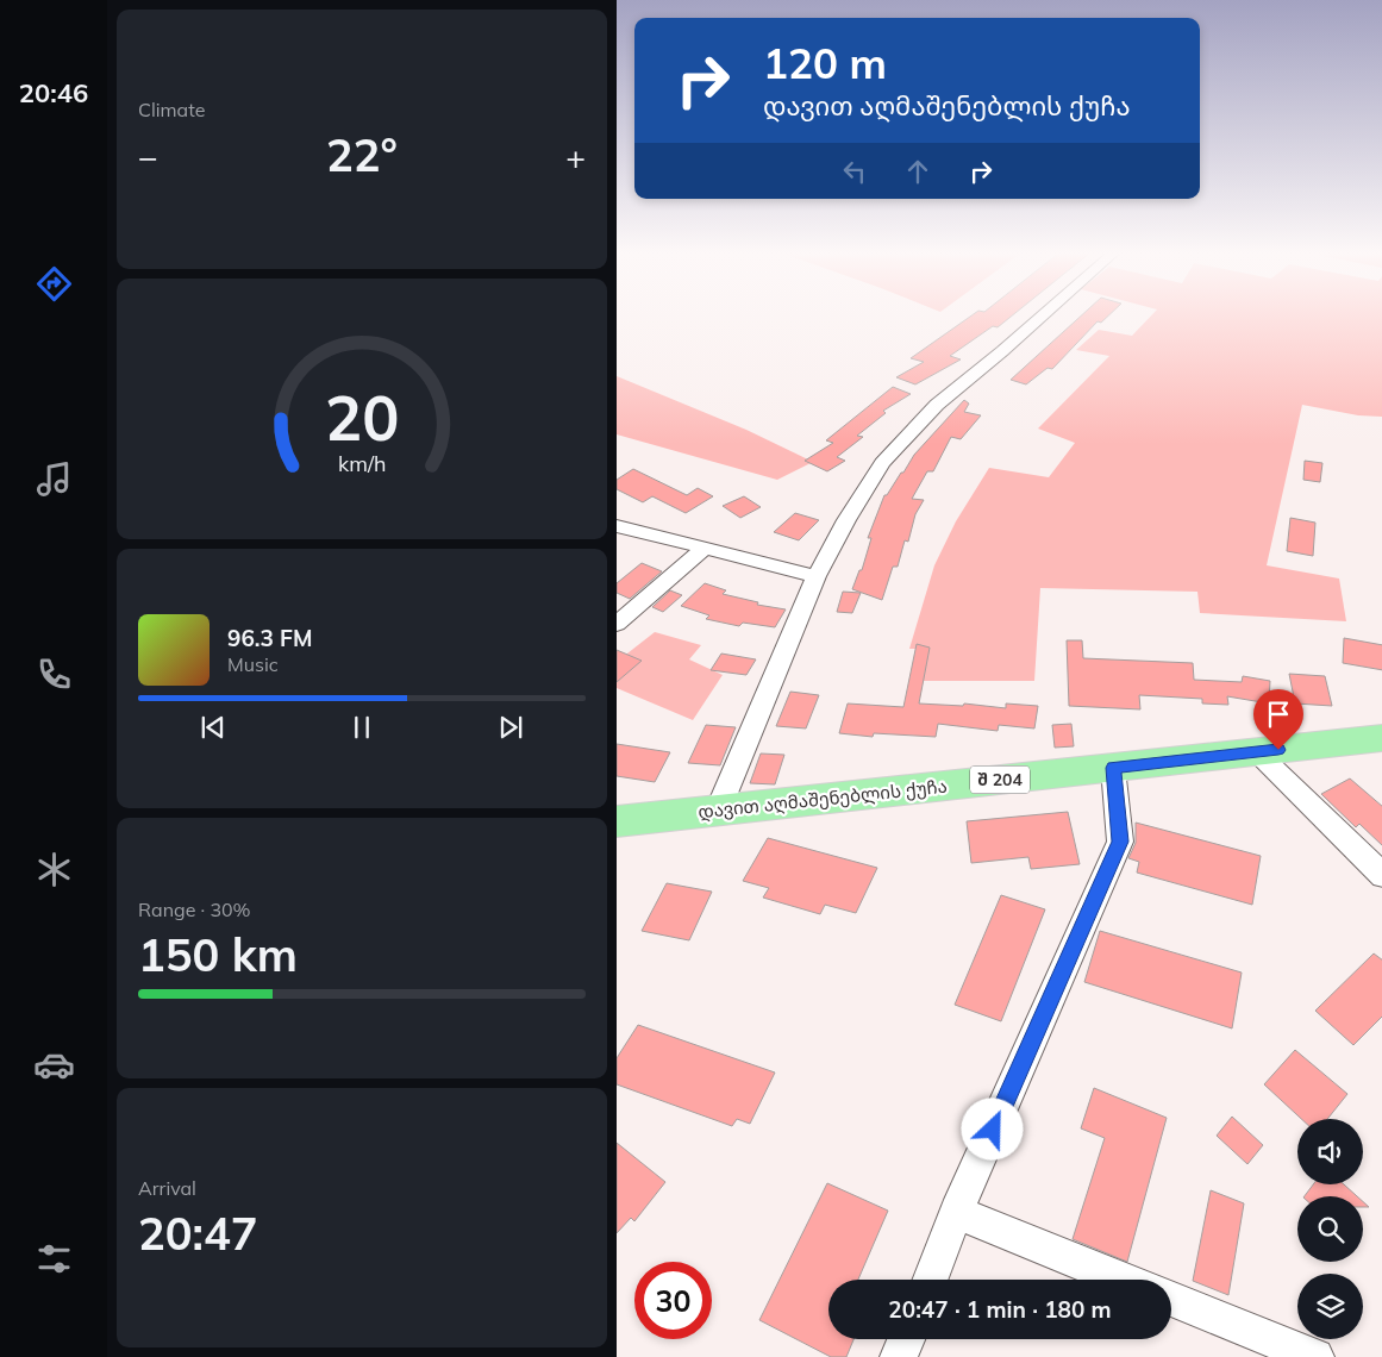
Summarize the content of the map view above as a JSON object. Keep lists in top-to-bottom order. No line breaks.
{"streets":{"main road":["შ 204","დავით აღმაშენებლის ქუჩა"]},"page":{"tabs":"20:46","tile":["Climate",["Range · 30%","150 km"],["Arrival","20:47"]],"turn":["120 m","დავით აღმაშენებლის ქუჩა"],"heat":["−","22°","+"],"song":["96.3 FM","Music"],"limit":"30","trip":"20:47 · 1 min · 180 m","gauge":["20","km/h"]}}
